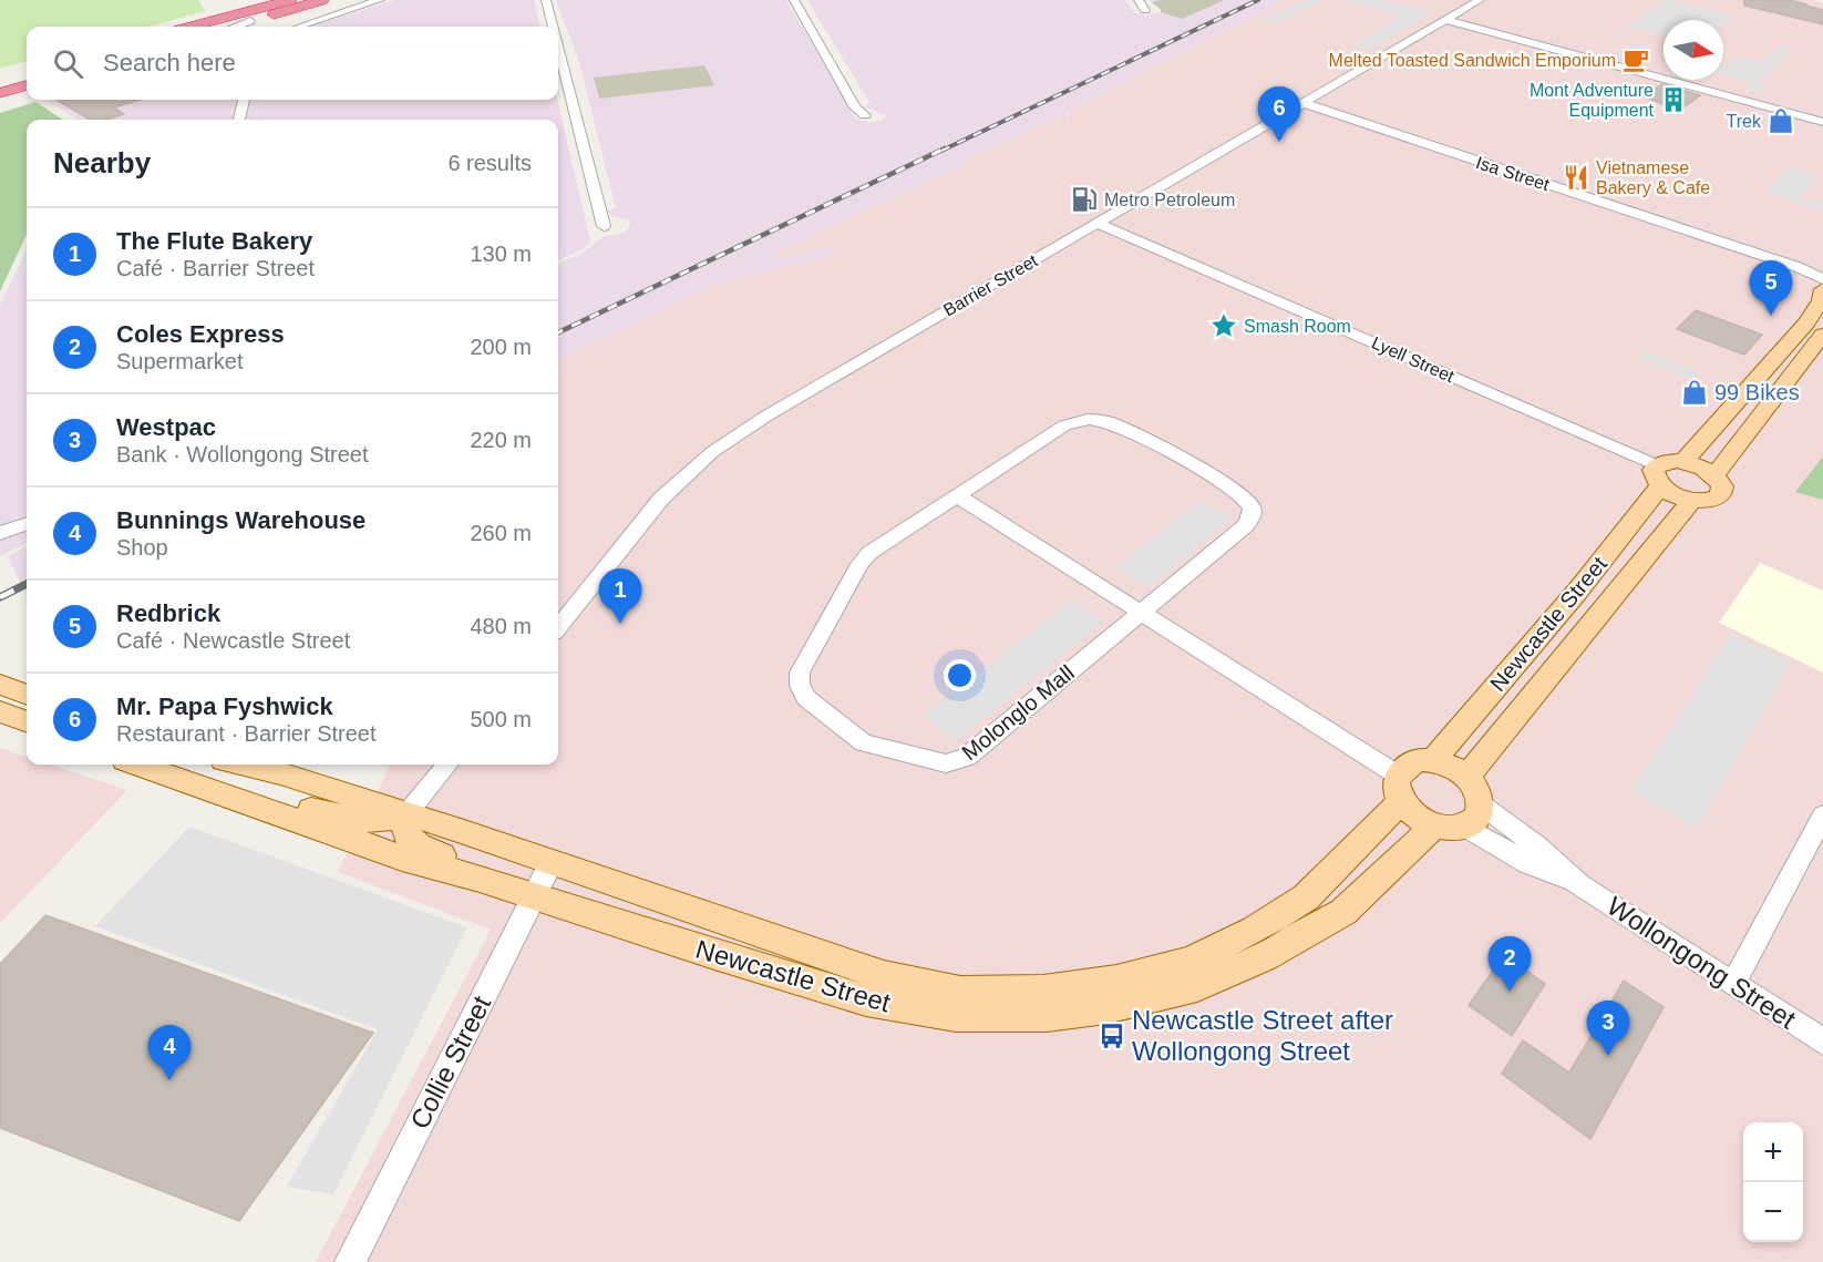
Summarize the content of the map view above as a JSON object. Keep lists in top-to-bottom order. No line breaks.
{"streets":{"main road":["Newcastle Street"],"street":["Isa Street","Barrier Street","Lyell Street","Molonglo Mall","Wollongong Street","Collie Street"]},"crossings":[["Isa Street","Barrier Street"],["Barrier Street","Lyell Street"],["Lyell Street","Newcastle Street"],["Newcastle Street","Wollongong Street"],["Newcastle Street","Collie Street"]],"places":{"cafe":["Melted Toasted Sandwich Emporium"],"building":["Mont Adventure Equipment"],"shop":["Trek","99 Bikes"],"restaurant":["Vietnamese Bakery & Cafe"],"fuel station":["Metro Petroleum"],"place":["Smash Room"],"bus stop":["Newcastle Street after Wollongong Street"]},"north":"right","page":{"search":"Search here","pins":["6","5","1","2","3","4"],"heading":["Nearby","6 results"],"list":[{"mark":"1","name":"The Flute Bakery","note":"Café · Barrier Street","value":"130 m"},{"mark":"2","name":"Coles Express","note":"Supermarket","value":"200 m"},{"mark":"3","name":"Westpac","note":"Bank · Wollongong Street","value":"220 m"},{"mark":"4","name":"Bunnings Warehouse","note":"Shop","value":"260 m"},{"mark":"5","name":"Redbrick","note":"Café · Newcastle Street","value":"480 m"},{"mark":"6","name":"Mr. Papa Fyshwick","note":"Restaurant · Barrier Street","value":"500 m"}],"map_buttons":["+","−"]}}
